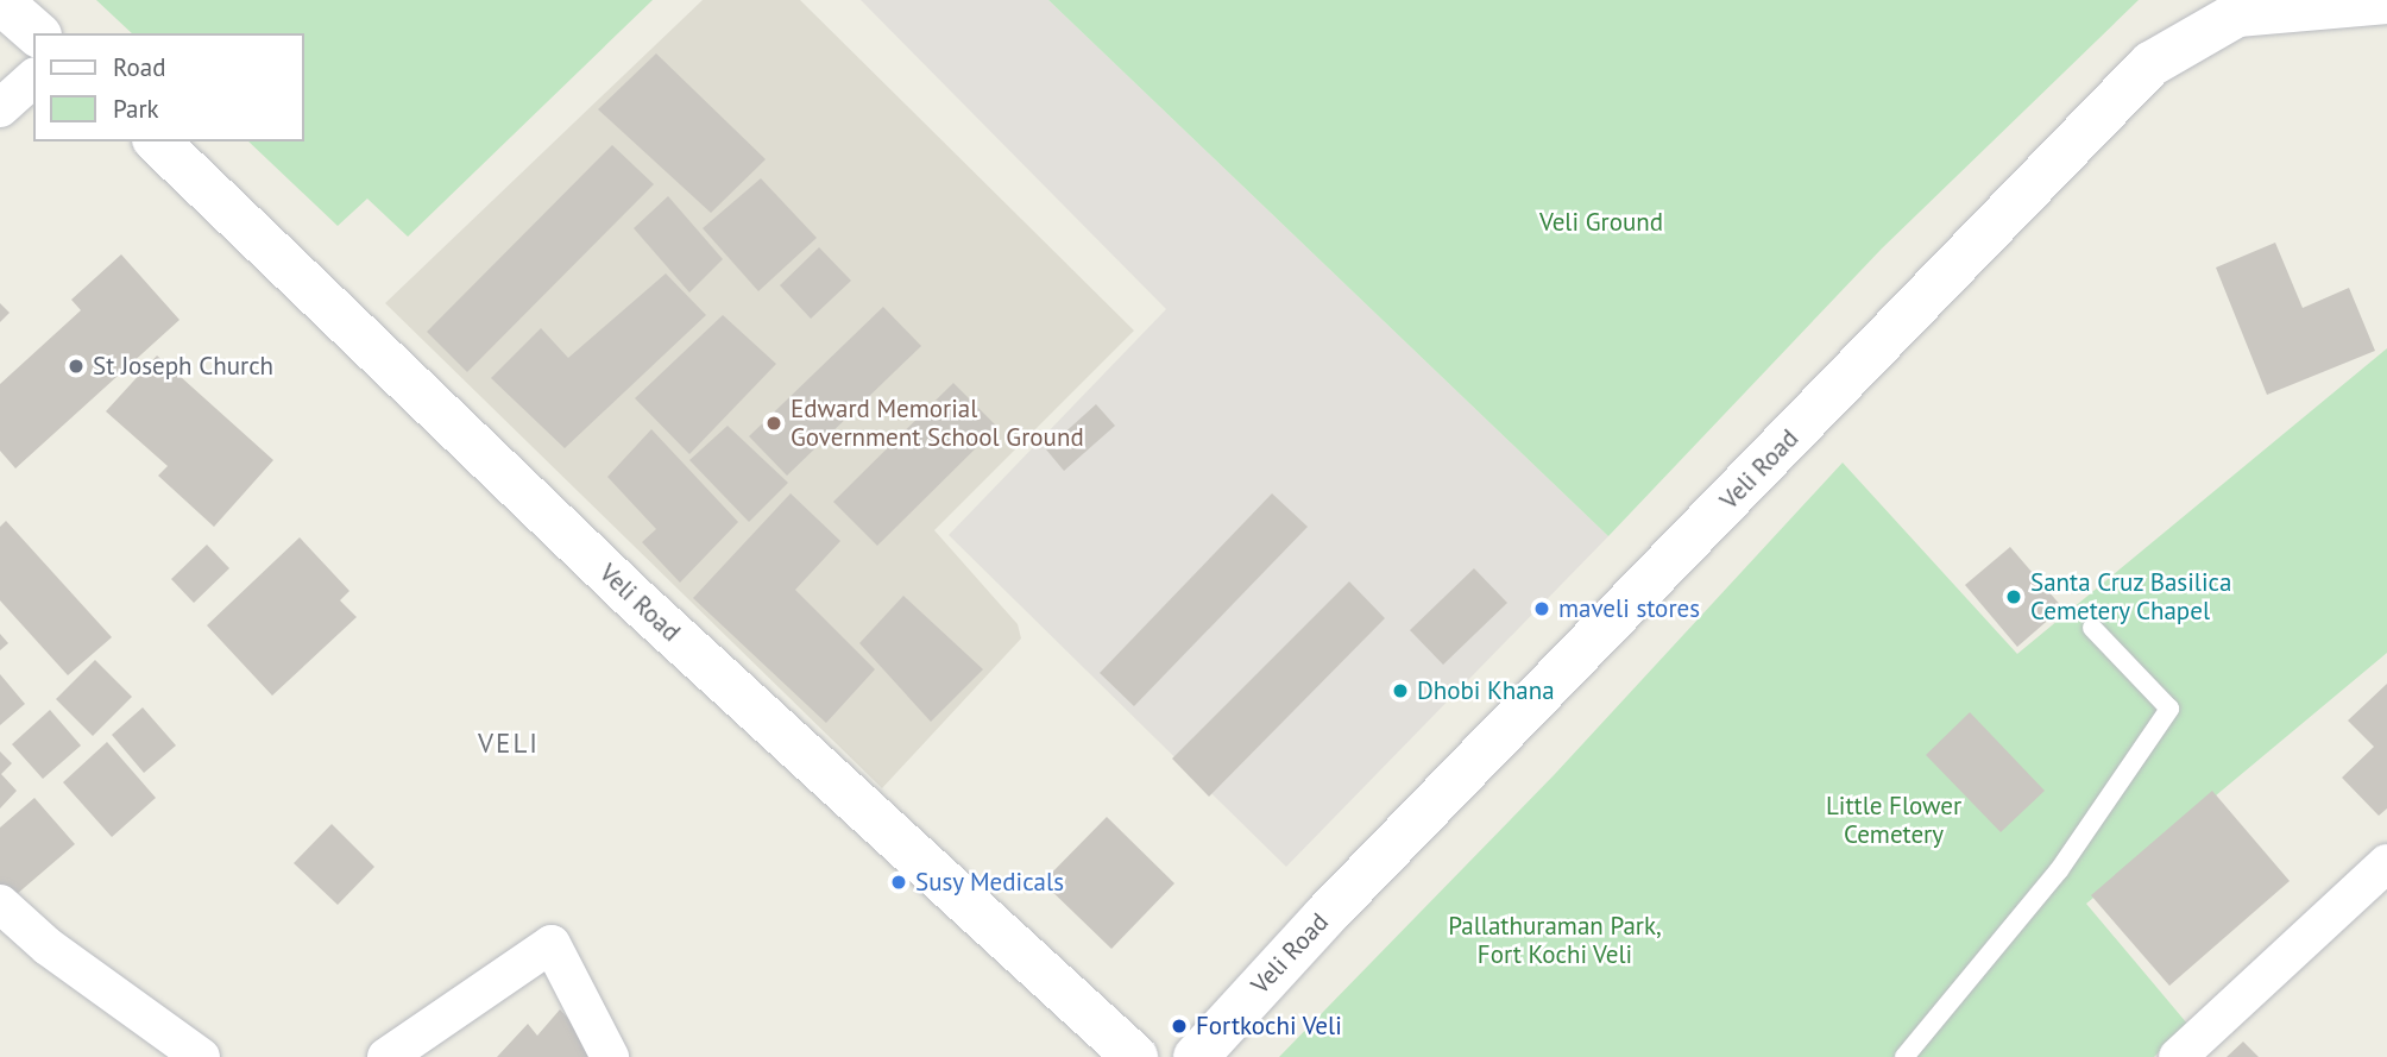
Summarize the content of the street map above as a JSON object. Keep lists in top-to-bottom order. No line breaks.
{"streets":{"main road":["Veli Road"]},"districts":["VELI"],"parks":["Veli Ground","Little Flower Cemetery","Pallathuraman Park, Fort Kochi Veli"],"places":["St Joseph Church","Edward Memorial Government School Ground","Santa Cruz Basilica Cemetery Chapel","maveli stores","Dhobi Khana","Susy Medicals","Fortkochi Veli"],"legend":["Road","Park"]}
